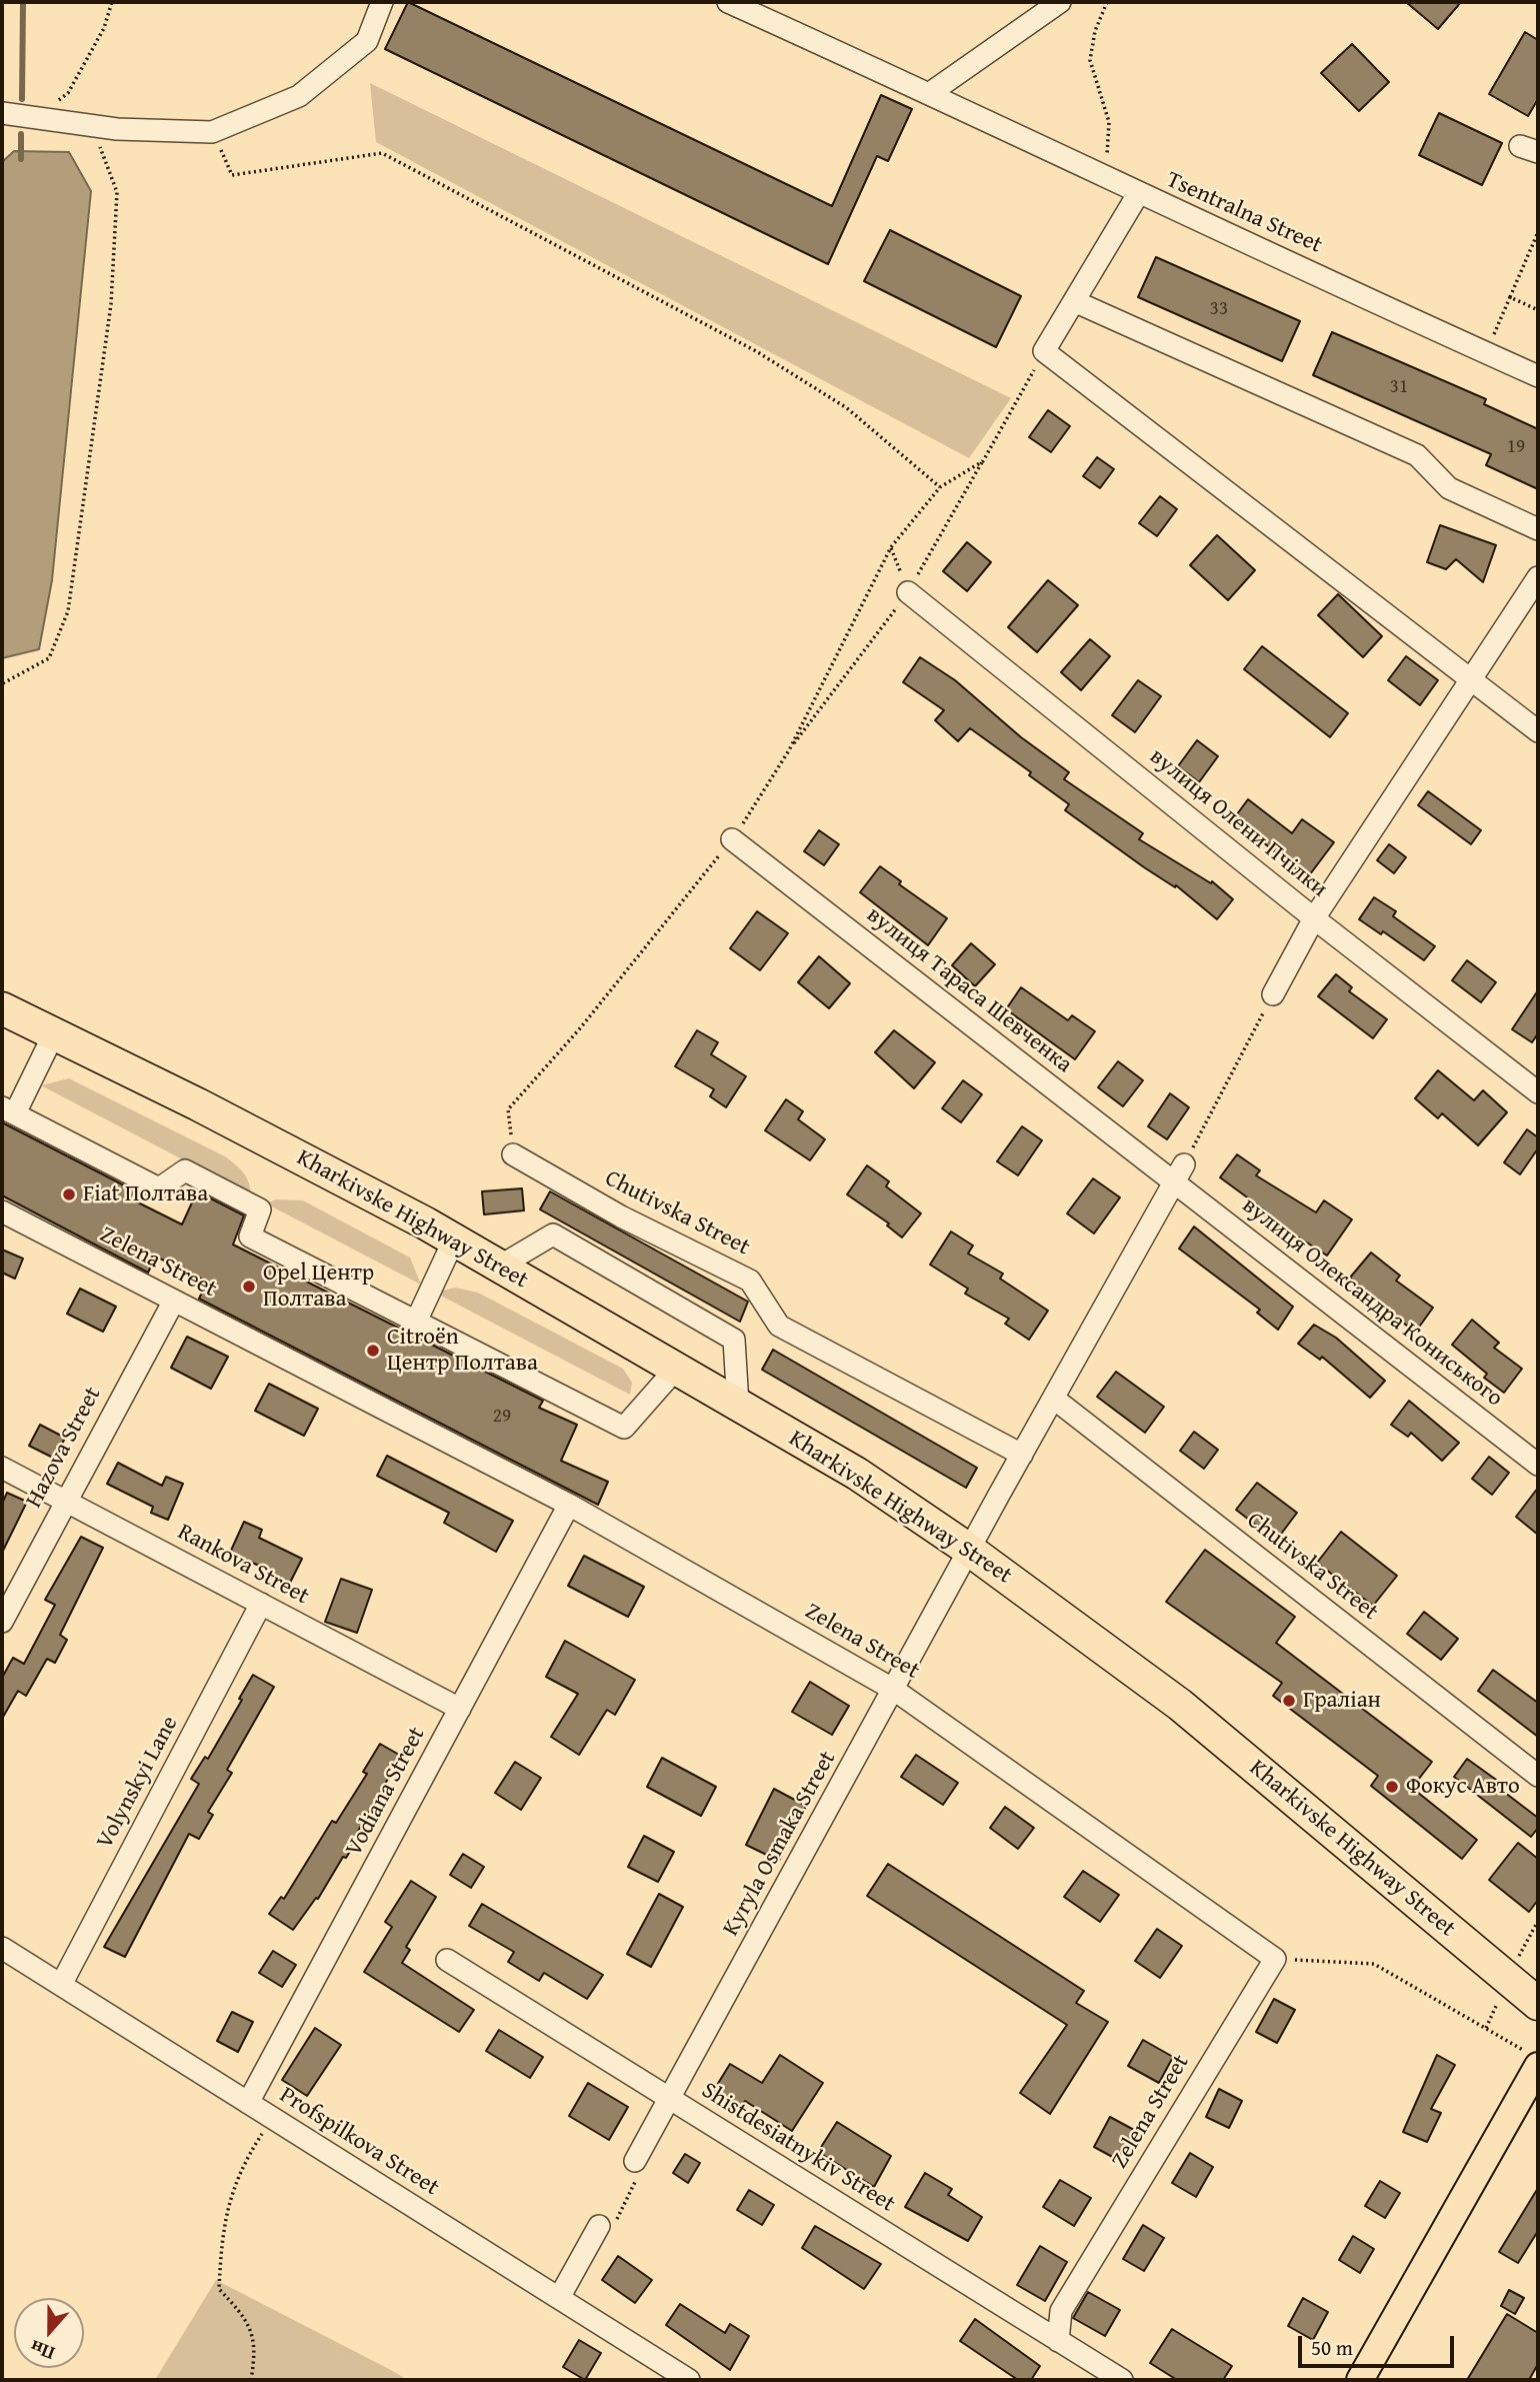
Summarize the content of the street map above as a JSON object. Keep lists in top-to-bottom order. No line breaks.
{"streets":{"highway":["Kharkivske Highway Street"],"street":["Tsentralna Street","вулиця Олени Пчілки","вулиця Тараса Шевченка","Chutivska Street","Zelena Street","вулиця Олександра Кониського","Hazova Street","Rankova Street","Volynskyi Lane","Vodiana Street","Kyryla Osmaka Street","Profspilkova Street","Shistdesiatnykiv Street"]},"crossings":[["вулиця Тараса Шевченка","вулиця Олександра Кониського"],["вулиця Тараса Шевченка","Kyryla Osmaka Street"],["Chutivska Street","Kyryla Osmaka Street"],["Kharkivske Highway Street","Kyryla Osmaka Street"],["Zelena Street","Hazova Street"],["Zelena Street","Vodiana Street"],["Zelena Street","Kyryla Osmaka Street"],["Zelena Street","Shistdesiatnykiv Street"],["вулиця Олександра Кониського","Kyryla Osmaka Street"],["Hazova Street","Rankova Street"],["Rankova Street","Volynskyi Lane"],["Rankova Street","Vodiana Street"],["Volynskyi Lane","Profspilkova Street"],["Vodiana Street","Profspilkova Street"],["Kyryla Osmaka Street","Shistdesiatnykiv Street"]],"places":["Fiat Полтава","Opel Центр Полтава","Citroën Центр Полтава","Граліан","Фокус Авто"],"house_numbers":["33","31","19","29"],"scale_bar":"50 m","north":"bottom"}
